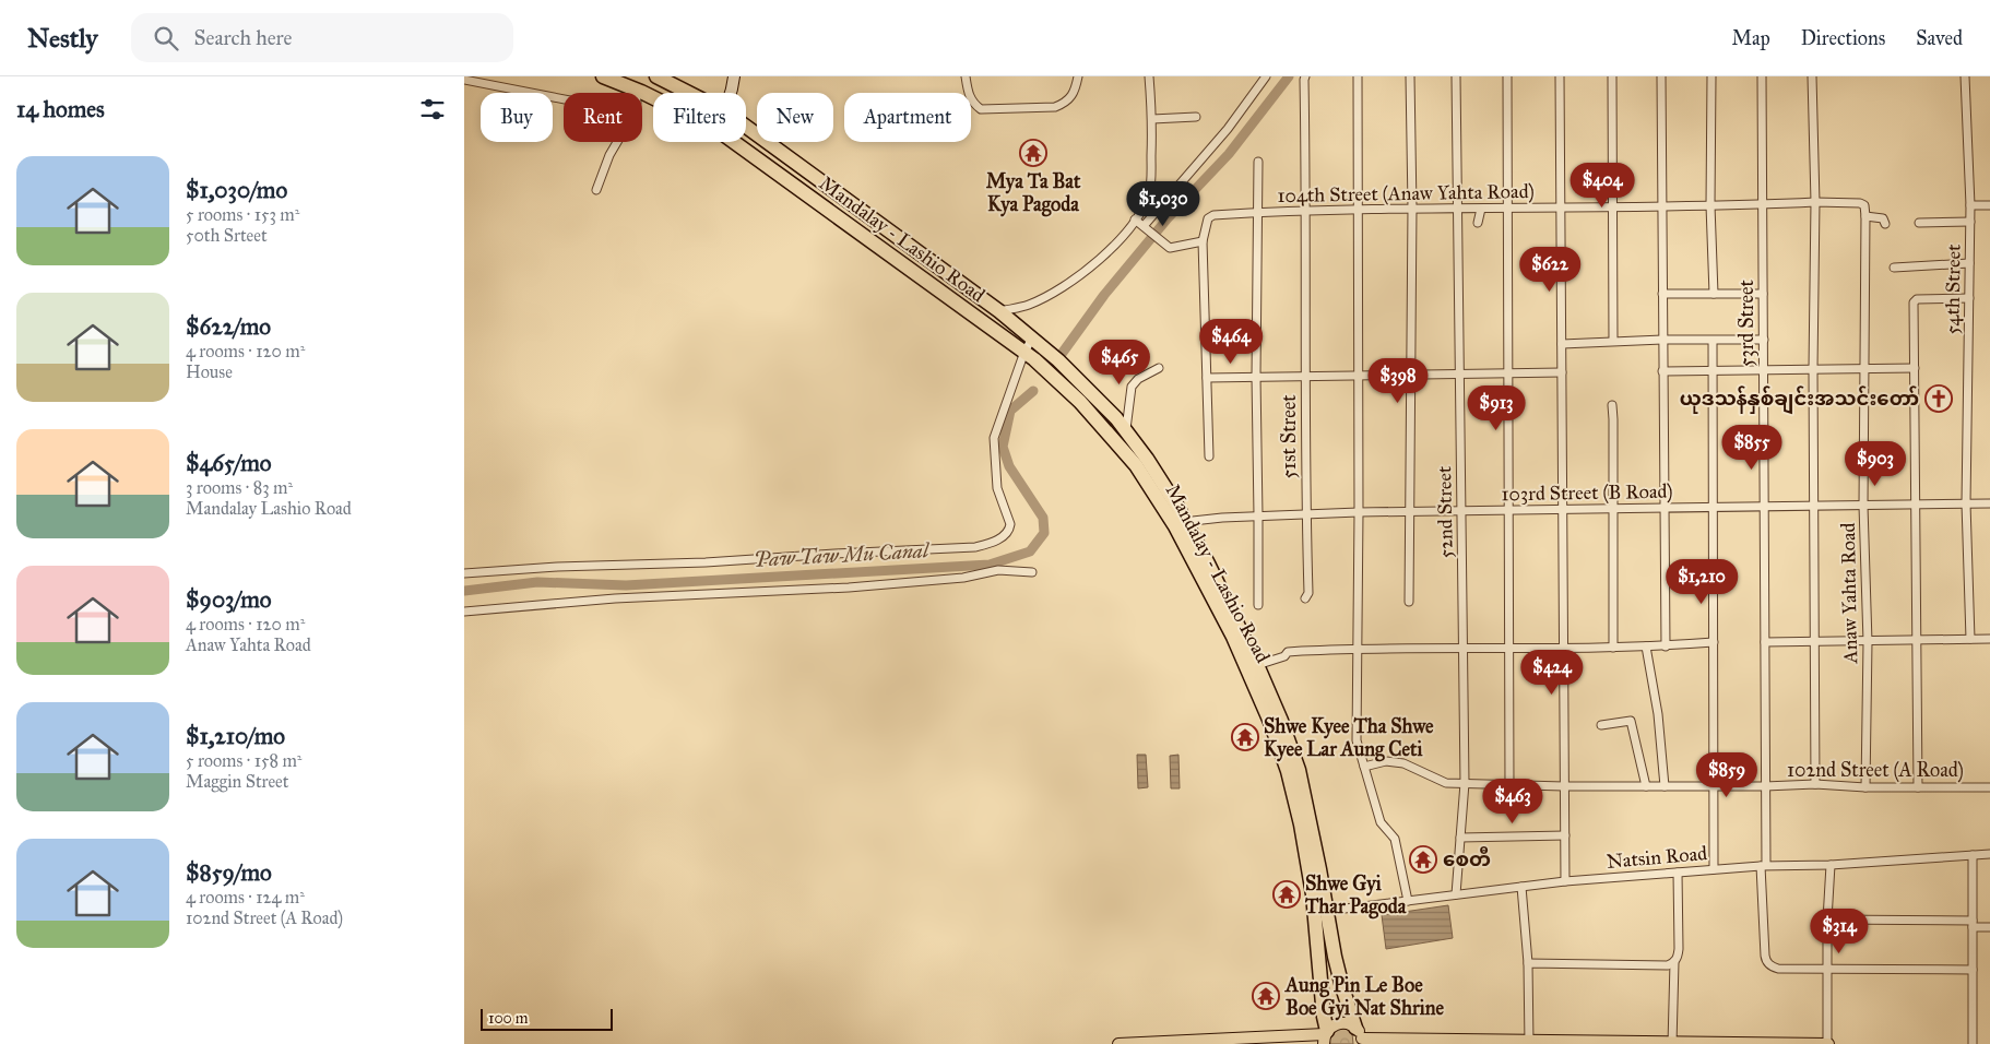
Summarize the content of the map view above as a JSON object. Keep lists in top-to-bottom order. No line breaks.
{"streets":{"highway":["Mandalay - Lashio Road"],"street":["104th Street (Anaw Yahta Road)","54th Street","53rd Street","51st Street","103rd Street (B Road)","52nd Street","Anaw Yahta Road","102nd Street (A Road)","Natsin Road"]},"crossings":[["104th Street (Anaw Yahta Road)","53rd Street"],["104th Street (Anaw Yahta Road)","51st Street"],["104th Street (Anaw Yahta Road)","52nd Street"],["104th Street (Anaw Yahta Road)","Anaw Yahta Road"],["Mandalay - Lashio Road","103rd Street (B Road)"],["54th Street","103rd Street (B Road)"],["53rd Street","103rd Street (B Road)"],["53rd Street","102nd Street (A Road)"],["53rd Street","Natsin Road"],["51st Street","103rd Street (B Road)"],["103rd Street (B Road)","52nd Street"],["103rd Street (B Road)","Anaw Yahta Road"],["52nd Street","102nd Street (A Road)"],["52nd Street","Natsin Road"],["Anaw Yahta Road","102nd Street (A Road)"]],"water":["Paw Taw Mu Canal"],"places":{"temple":["Mya Ta Bat Kya Pagoda","Shwe Kyee Tha Shwe Kyee Lar Aung Ceti","စေတီ","Shwe Gyi Thar Pagoda","Aung Pin Le Boe Boe Gyi Nat Shrine"],"church":["ယုဒသန်နှစ်ချင်းအသင်းတော်"]},"scale_bar":"100 m","page":{"header":"Nestly","search":"Search here","nav":["Map","Directions","Saved"],"heading":"14 homes","chip":["Buy","Rent","Filters","New","Apartment"],"list":[{"name":"$1,030/mo","note":"5 rooms · 153 m² · 50th Srteet"},{"name":"$622/mo","note":"4 rooms · 120 m² · House"},{"name":"$465/mo","note":"3 rooms · 83 m² · Mandalay Lashio Road"},{"name":"$903/mo","note":"4 rooms · 120 m² · Anaw Yahta Road"},{"name":"$1,210/mo","note":"5 rooms · 158 m² · Maggin Street"},{"name":"$859/mo","note":"4 rooms · 124 m² · 102nd Street (A Road)"}],"price":["$404","$1,030","$622","$464","$465","$398","$913","$855","$903","$1,210","$424","$859","$463","$314"],"scale":"100 m"}}
